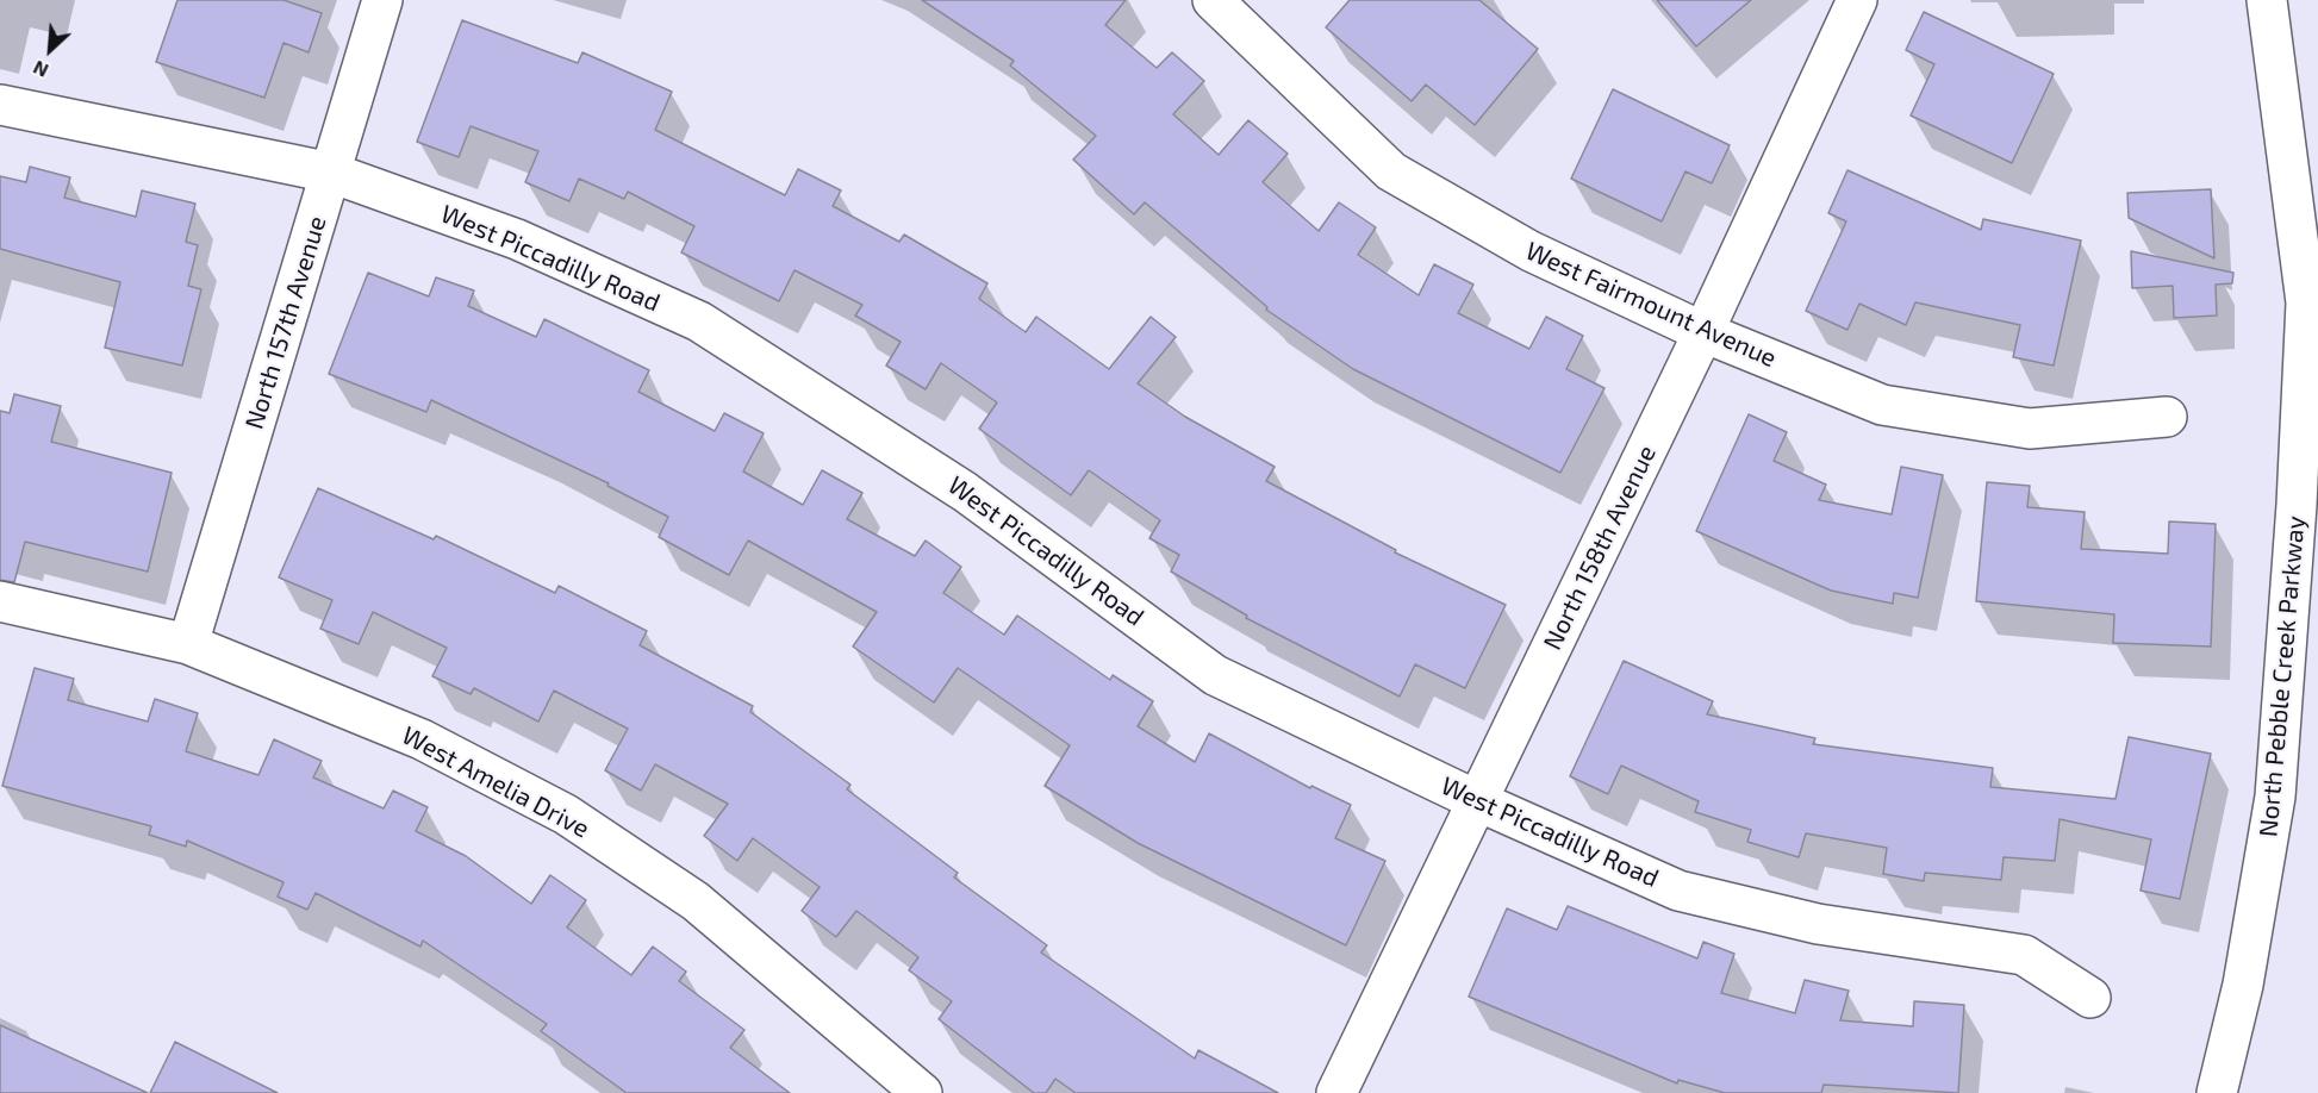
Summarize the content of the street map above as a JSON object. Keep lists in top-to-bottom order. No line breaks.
{"streets":{"street":["West Piccadilly Road","West Fairmount Avenue","North 157th Avenue","North 158th Avenue","North Pebble Creek Parkway","West Amelia Drive"]},"crossings":[["West Piccadilly Road","North 157th Avenue"],["West Piccadilly Road","North 158th Avenue"],["West Fairmount Avenue","North 158th Avenue"],["North 157th Avenue","West Amelia Drive"]],"north":"bottom left"}
